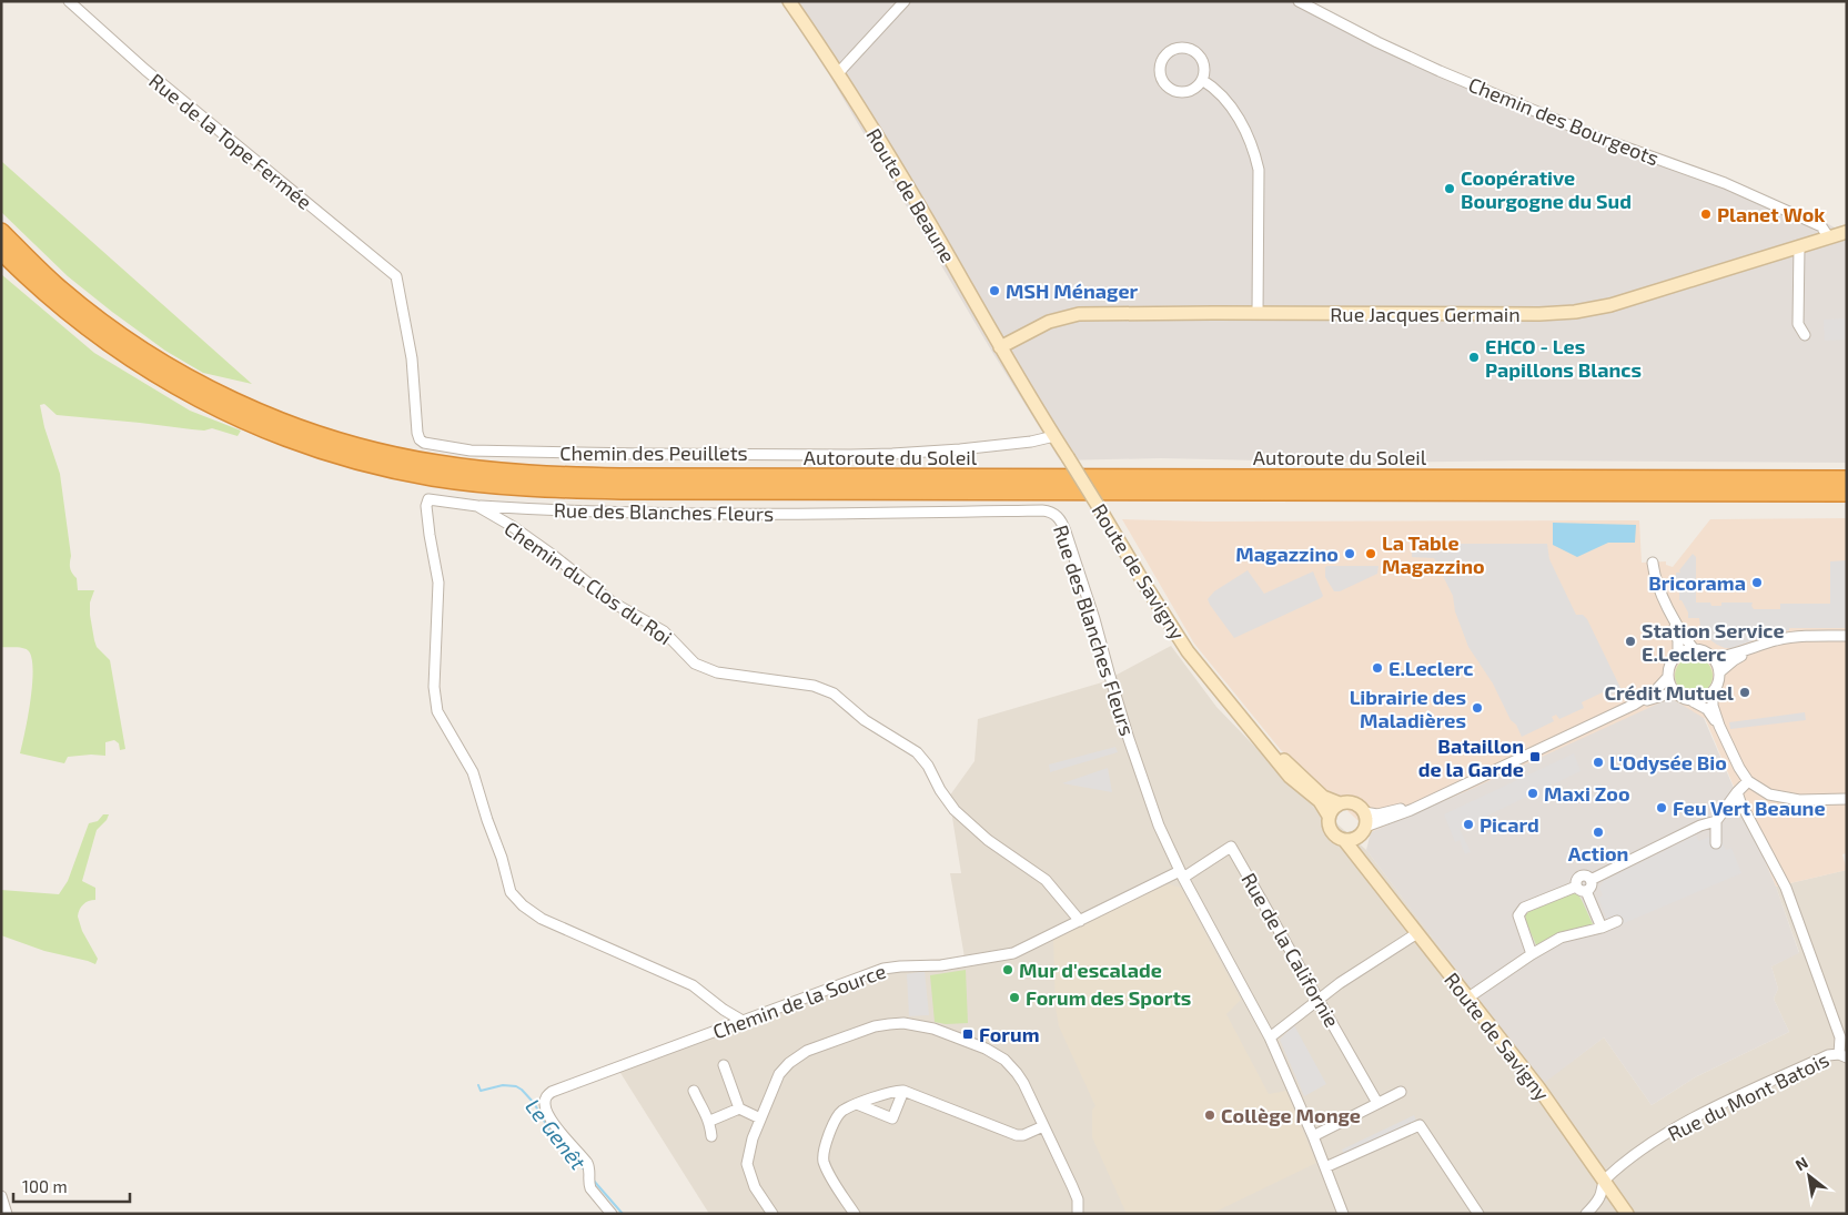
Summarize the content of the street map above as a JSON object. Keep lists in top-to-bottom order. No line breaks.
{"streets":{"highway":["Autoroute du Soleil"],"main road":["Route de Beaune","Rue Jacques Germain","Route de Savigny"],"street":["Chemin des Bourgeots","Rue de la Tope Fermée","Chemin des Peuillets","Rue des Blanches Fleurs","Chemin du Clos du Roi","Rue de la Californie","Chemin de la Source","Rue du Mont Batois"]},"crossings":[["Chemin des Bourgeots","Rue Jacques Germain"],["Rue de la Tope Fermée","Chemin des Peuillets"],["Route de Beaune","Rue Jacques Germain"],["Route de Beaune","Route de Savigny"],["Chemin des Peuillets","Route de Savigny"],["Rue des Blanches Fleurs","Chemin du Clos du Roi"],["Rue des Blanches Fleurs","Rue de la Californie"],["Rue des Blanches Fleurs","Chemin de la Source"],["Route de Savigny","Rue du Mont Batois"],["Chemin du Clos du Roi","Chemin de la Source"],["Rue de la Californie","Chemin de la Source"]],"water":["Le Genêt"],"places":{"other":["Coopérative Bourgogne du Sud","Planet Wok","MSH Ménager","EHCO - Les Papillons Blancs","Magazzino","La Table Magazzino","Bricorama","Station Service E.Leclerc","E.Leclerc","Crédit Mutuel","Librairie des Maladières","L'Odysée Bio","Maxi Zoo","Feu Vert Beaune","Picard","Action","Mur d'escalade","Forum des Sports","Collège Monge"],"transit":["Bataillon de la Garde","Forum"]},"scale_bar":"100 m","north":"top left"}
